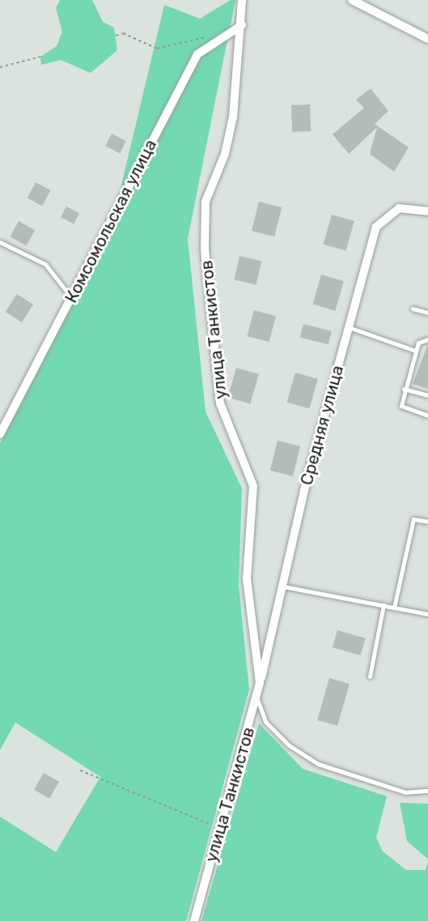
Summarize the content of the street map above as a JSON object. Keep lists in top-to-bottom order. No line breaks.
{"streets":{"street":["Комсомольская улица","улица Танкистов","Средняя улица"]},"crossings":[["Комсомольская улица","улица Танкистов"],["улица Танкистов","Средняя улица"]]}
